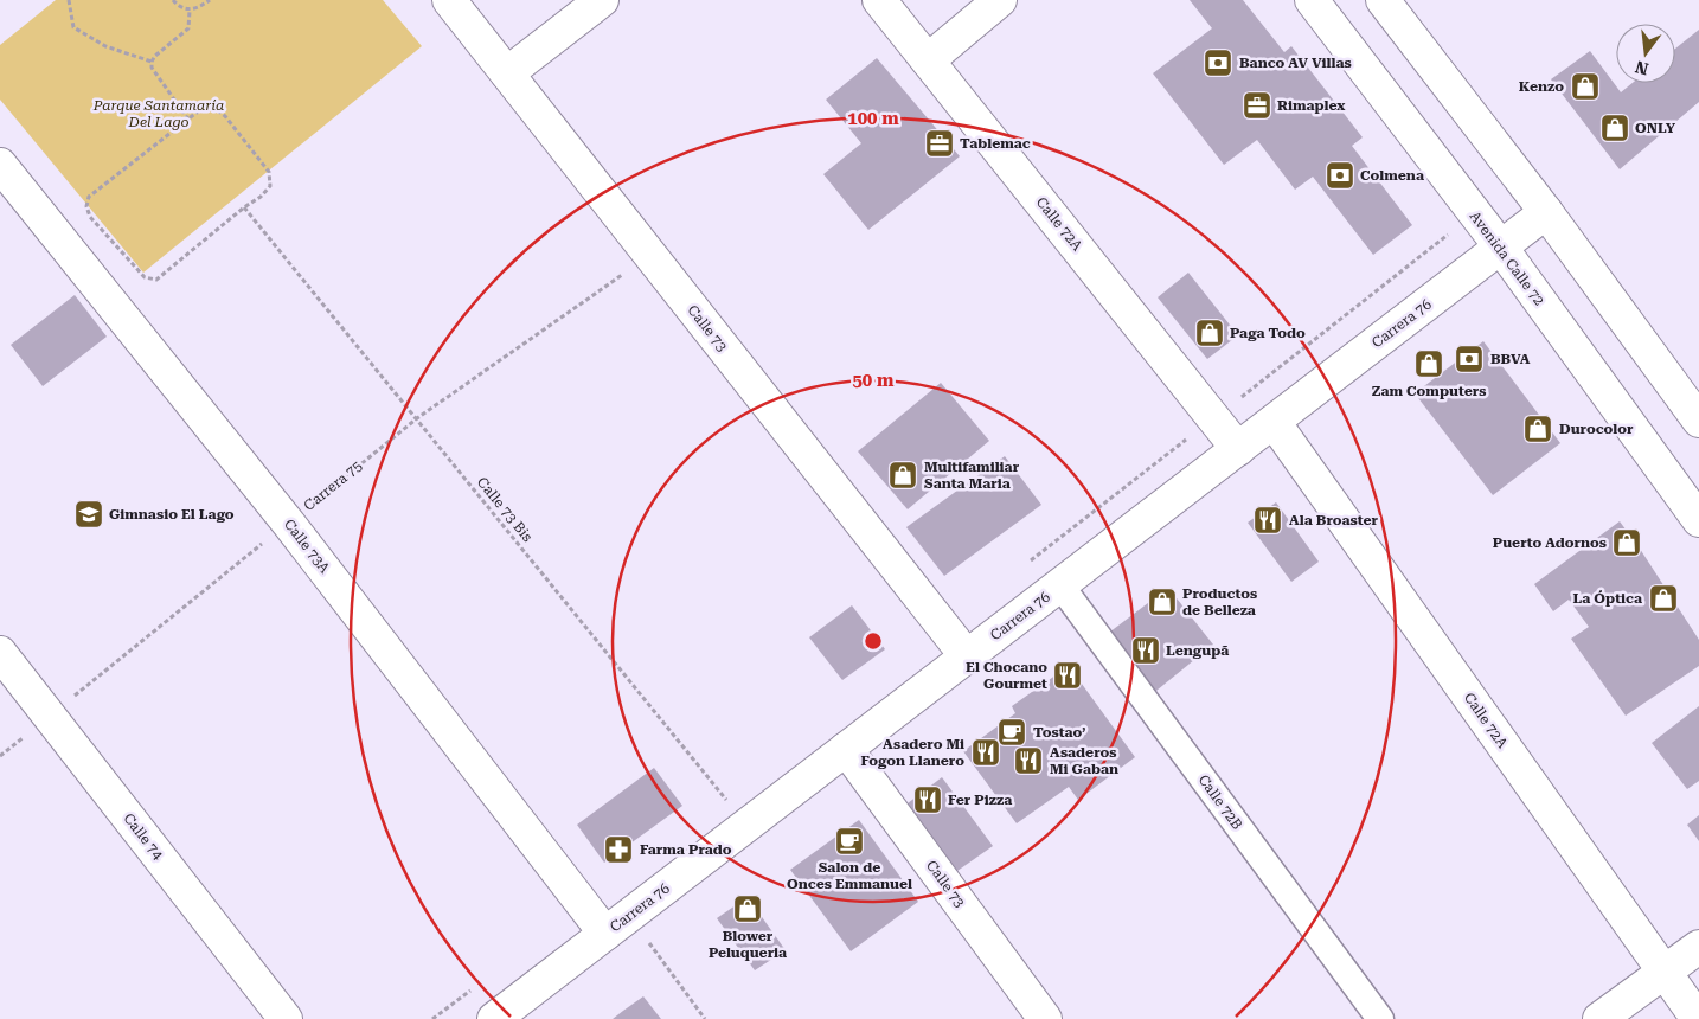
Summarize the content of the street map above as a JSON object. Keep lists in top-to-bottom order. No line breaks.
{"streets":{"street":["Calle 72A","Avenida Calle 72","Carrera 76","Calle 73","Calle 73A","Calle 72B","Calle 74"],"path":["Carrera 75","Calle 73 Bis"]},"crossings":[["Calle 72A","Carrera 76"],["Avenida Calle 72","Carrera 76"],["Carrera 76","Calle 73"],["Carrera 76","Calle 73 Bis"],["Carrera 76","Calle 73A"],["Carrera 76","Calle 72B"],["Calle 73","Carrera 75"],["Carrera 75","Calle 73 Bis"],["Carrera 75","Calle 73A"],["Carrera 75","Calle 74"]],"parks":["Parque Santamaría Del Lago"],"places":{"bank":["Banco AV Villas","Colmena","BBVA"],"shop":["Kenzo","ONLY","Paga Todo","Zam Computers","Durocolor","Multifamiliar Santa Maria","Puerto Adornos","La Óptica","Productos de Belleza","Blower Peluqueria"],"office":["Rimaplex","Tablemac"],"school or university":["Gimnasio El Lago"],"restaurant":["Ala Broaster","Lengupã","El Chocano Gourmet","Asadero Mi Fogon Llanero","Asaderos Mi Gaban","Fer Pizza"],"cafe":["Tostao’","Salon de Onces Emmanuel"],"pharmacy":["Farma Prado"]},"north":"bottom","rings":["100 m","50 m"]}
